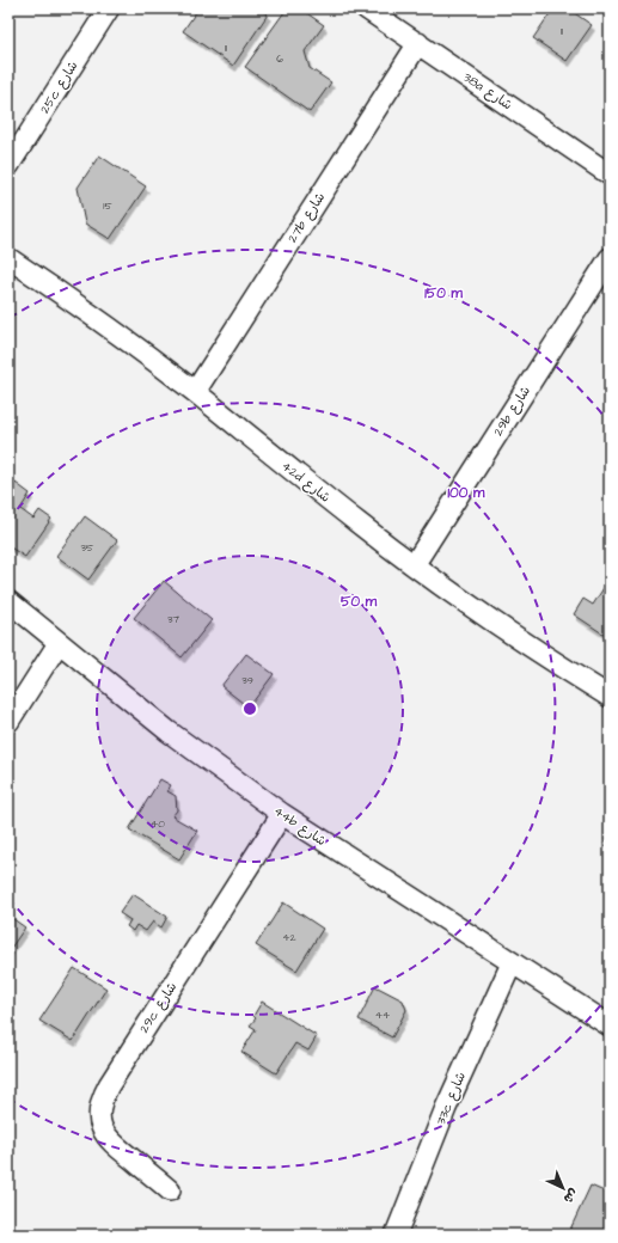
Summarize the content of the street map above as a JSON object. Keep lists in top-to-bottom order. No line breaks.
{"streets":{"street":["25c شارع","38a شارع","27b شارع","29b شارع","42d شارع","44b شارع","29c شارع","33c شارع"]},"crossings":[["38a شارع","27b شارع"],["27b شارع","42d شارع"],["29b شارع","42d شارع"],["44b شارع","29c شارع"],["44b شارع","33c شارع"]],"house_numbers":["11","11","6","15","35","37","39","40","42","44"],"north":"bottom right","rings":["150 m","100 m","50 m"]}
